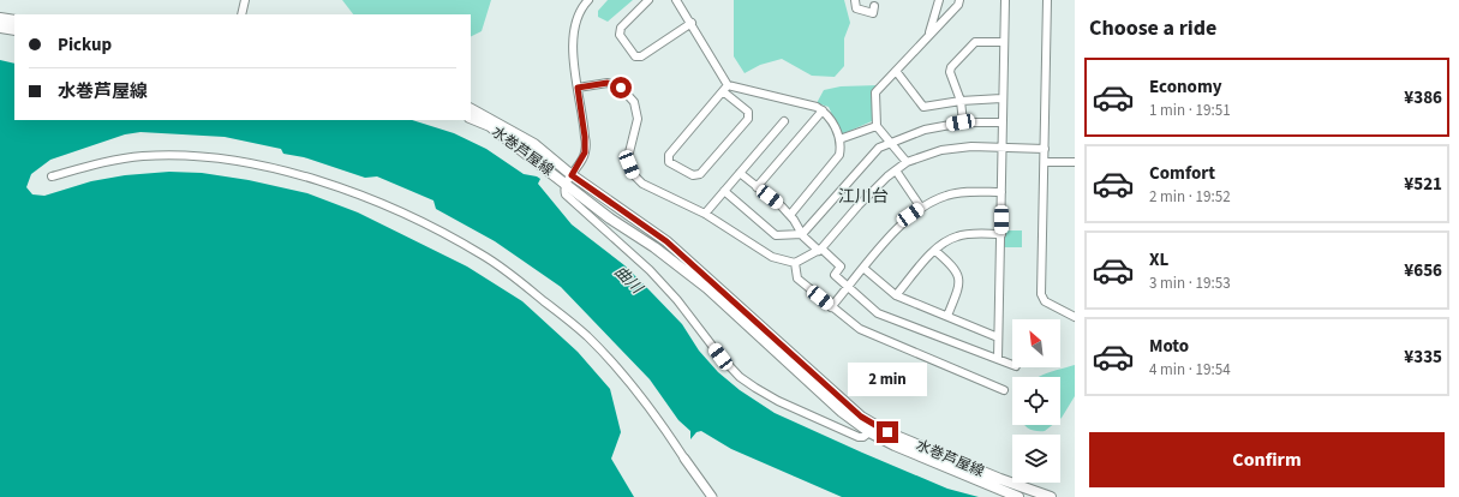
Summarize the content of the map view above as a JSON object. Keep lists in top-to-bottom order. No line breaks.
{"streets":{"main road":["水巻芦屋線"]},"districts":["江川台"],"water":["曲川"],"north":"top left","page":{"heading":"Choose a ride","banner":["Pickup","水巻芦屋線"],"list":[{"name":"Economy","note":"1 min · 19:51","value":"¥386"},{"name":"Comfort","note":"2 min · 19:52","value":"¥521"},{"name":"XL","note":"3 min · 19:53","value":"¥656"},{"name":"Moto","note":"4 min · 19:54","value":"¥335"}],"bubble":"2 min","buttons":"Confirm"}}
